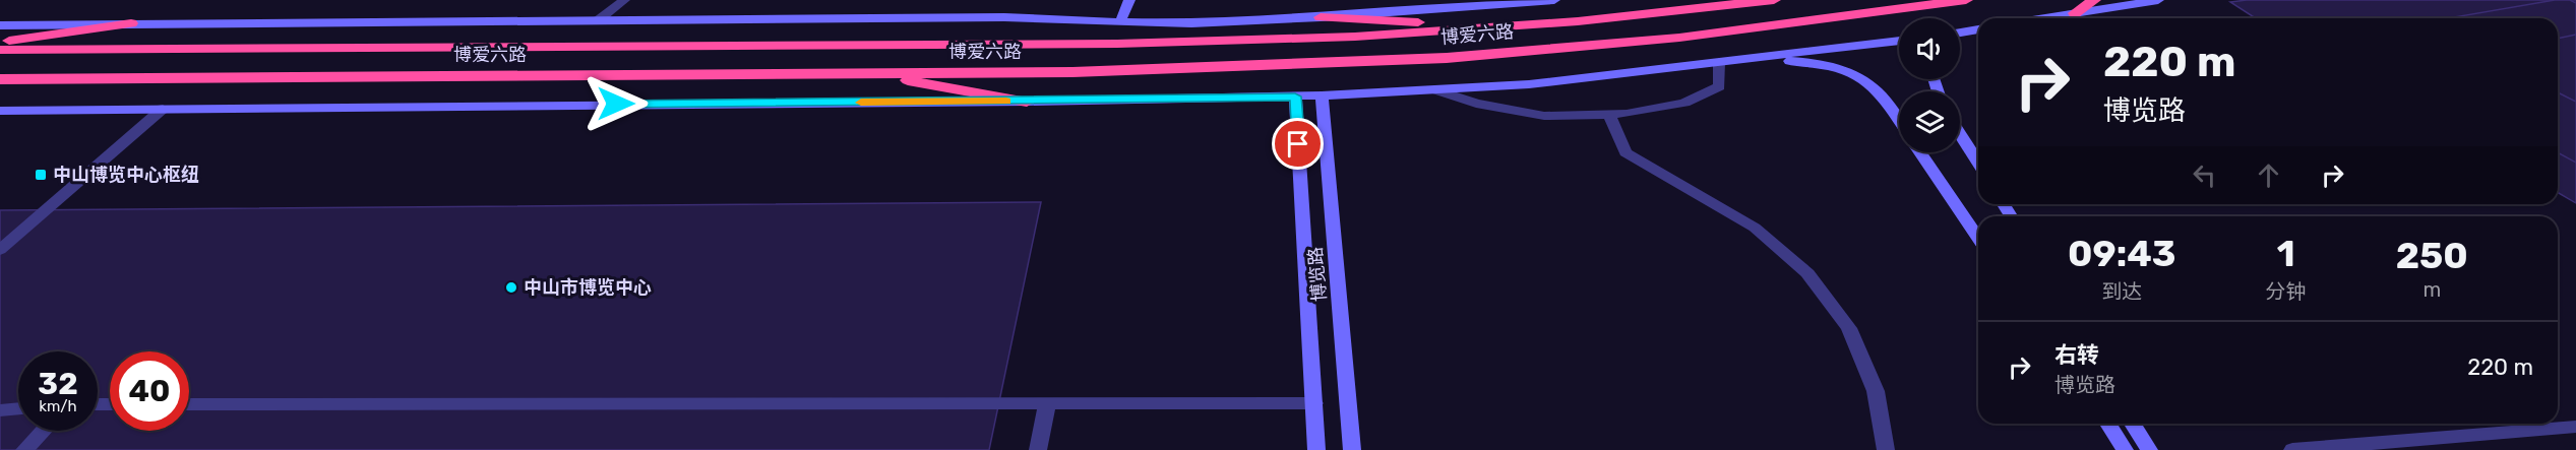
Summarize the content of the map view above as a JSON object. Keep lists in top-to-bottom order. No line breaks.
{"streets":{"highway":["博爱六路"],"street":["博览路"]},"places":{"transit":["中山博览中心枢纽"],"other":["中山市博览中心"]},"page":{"turn":["220 m","博览路"],"eta":["09:43","到达","1","分钟","250","m"],"list":[{"name":"右转","note":"博览路","value":"220 m"}],"speed":"32 km/h","limit":"40"}}
